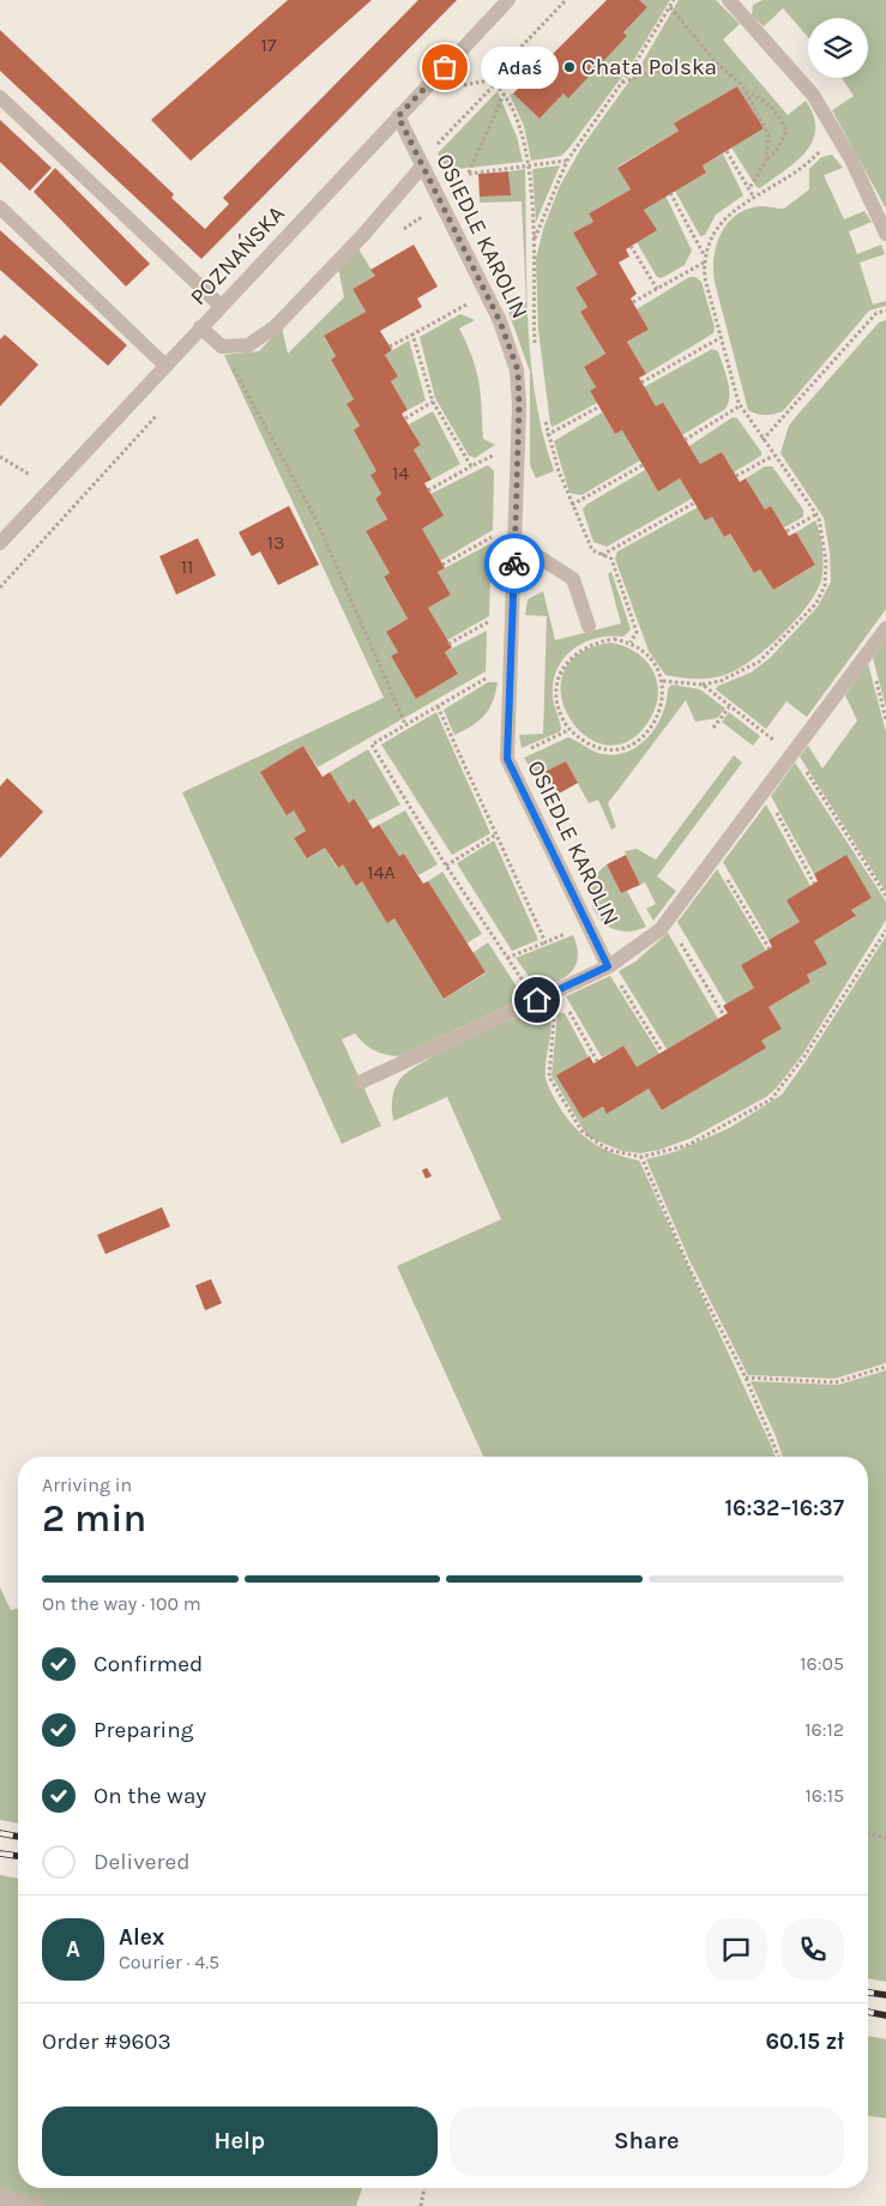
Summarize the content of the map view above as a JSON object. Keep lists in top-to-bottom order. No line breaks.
{"streets":{"street":["OSIEDLE KAROLIN","POZNAŃSKA"]},"crossings":[["OSIEDLE KAROLIN","POZNAŃSKA"]],"places":["Adaś","Chata Polska"],"house_numbers":["17","14","13","11","14A"],"page":{"bubble":"Adaś","heading":["2 min","Arriving in","16:32–16:37"],"panel":["Alex","Courier · 4.5","Order #9603","60.15 zł"],"bar":"On the way · 100 m","list":[["Confirmed","16:05"],["Preparing","16:12"],["On the way","16:15"],"Delivered"],"round":"A","buttons":["Help","Share"]}}
